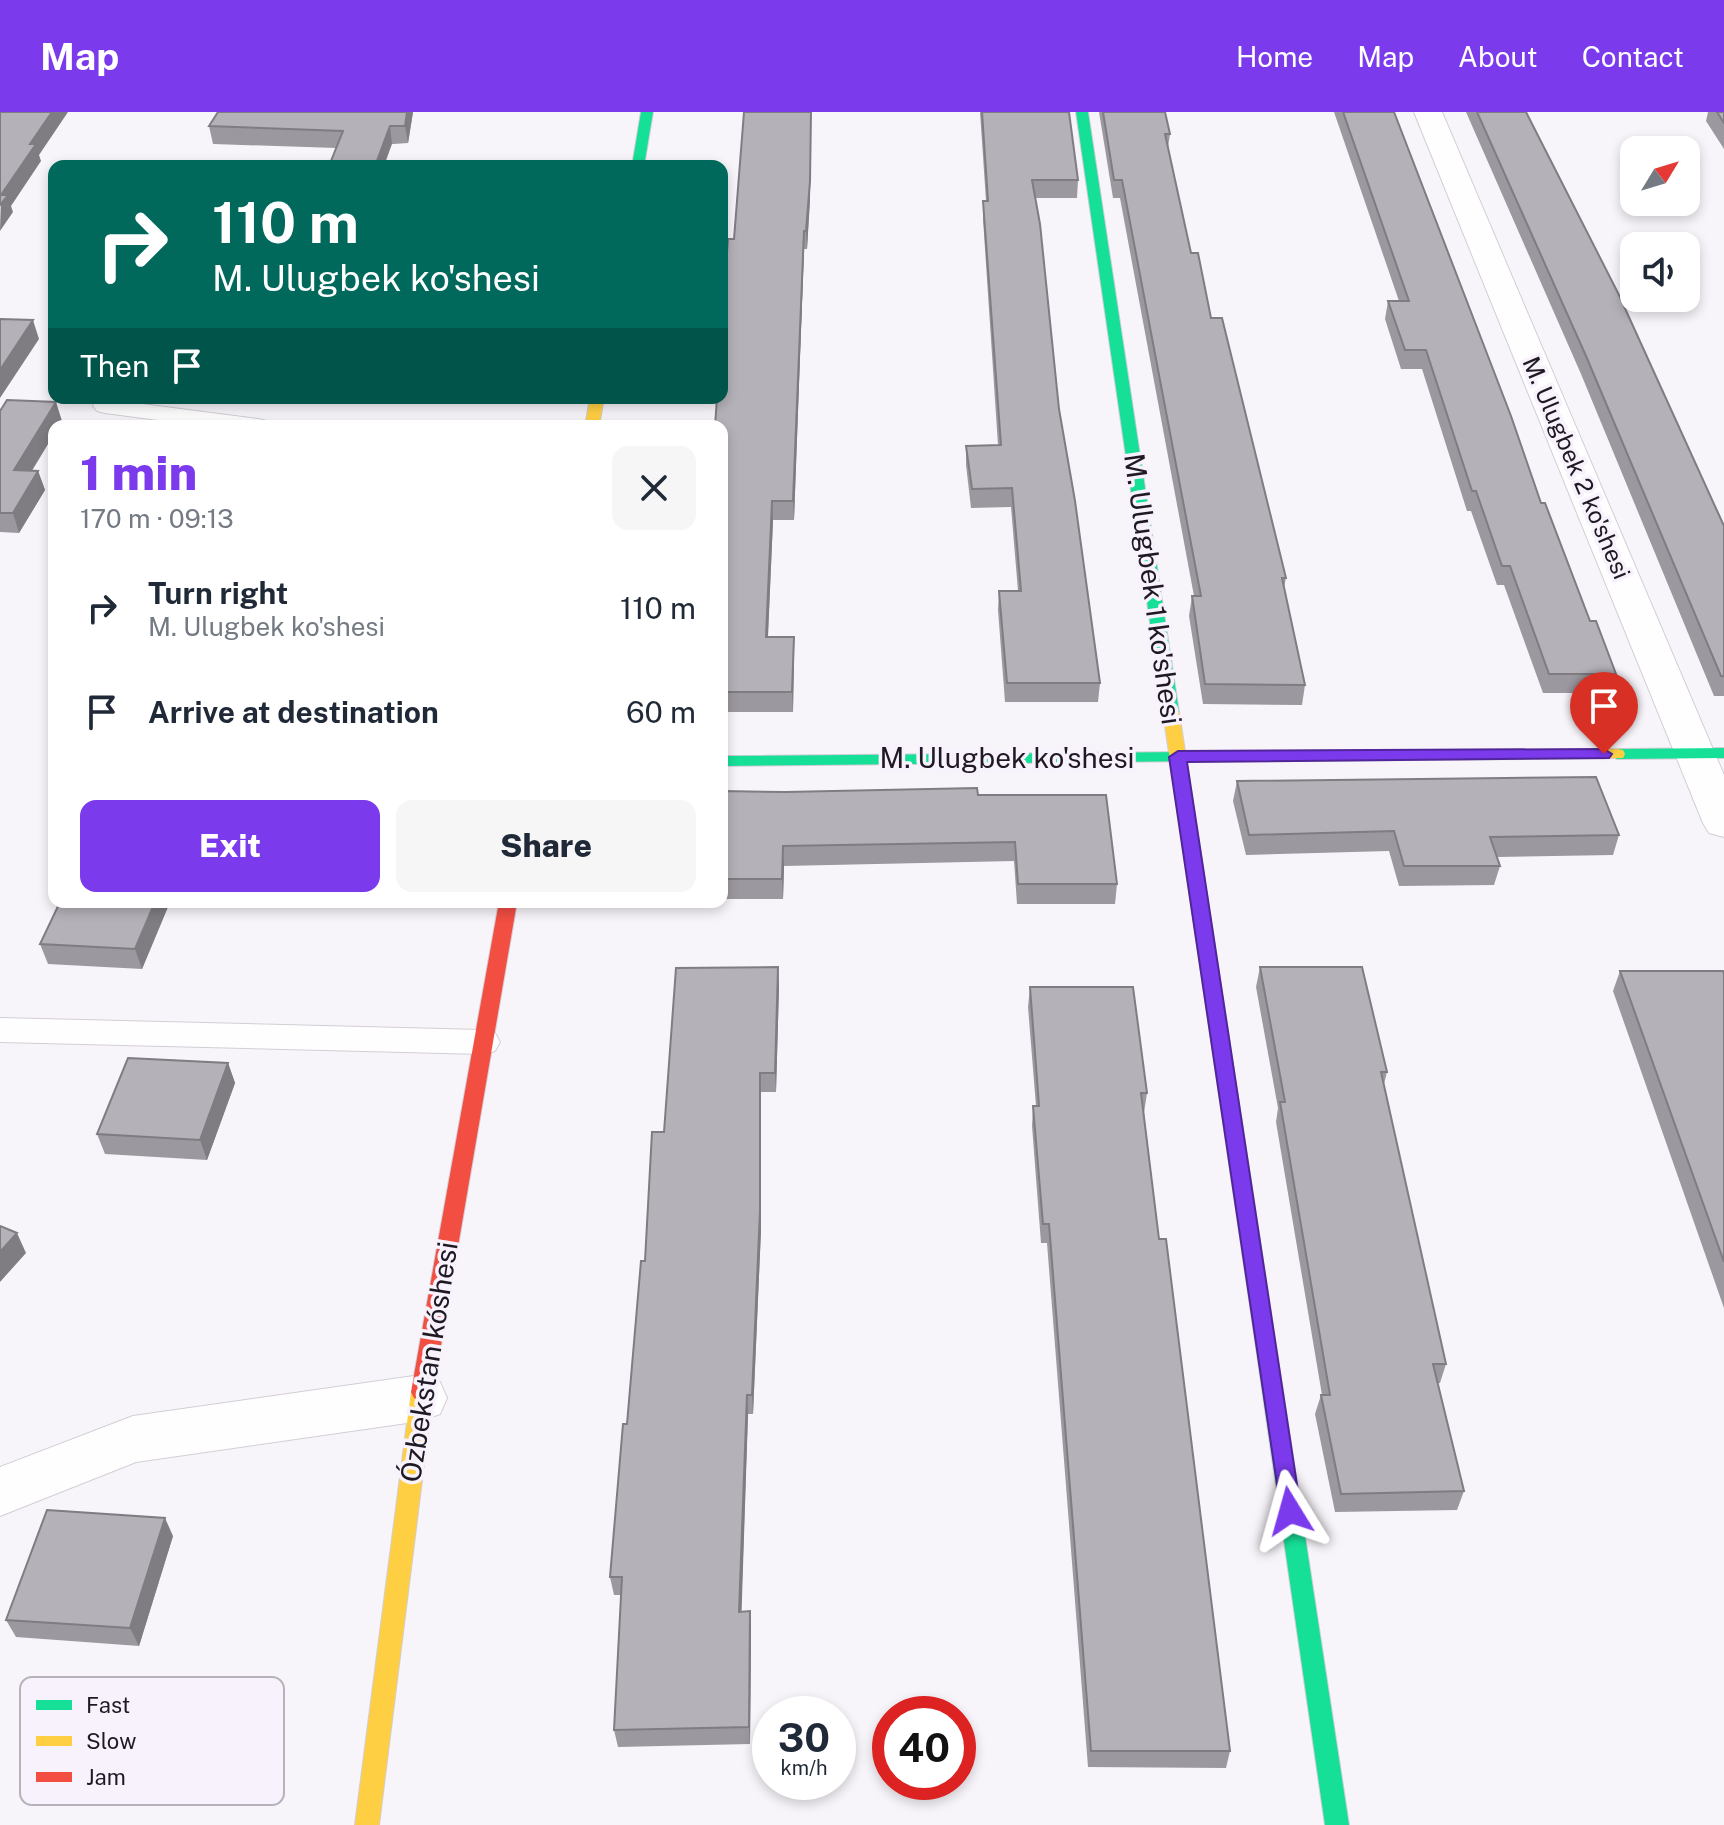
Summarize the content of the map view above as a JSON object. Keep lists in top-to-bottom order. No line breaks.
{"streets":{"street":["M. Ulugbek 2 ko'shesi","M. Ulugbek 1 ko'shesi","M. Ulugbek ko'shesi","Ózbekstan kóshesi"]},"crossings":[["M. Ulugbek 2 ko'shesi","M. Ulugbek ko'shesi"],["M. Ulugbek 1 ko'shesi","M. Ulugbek ko'shesi"]],"legend":["Fast","Slow","Jam"],"north":"top right","page":{"header":"Map","nav":["Home","Map","About","Contact"],"turn":["110 m","M. Ulugbek ko'shesi"],"then":"Then","heading":["1 min","170 m · 09:13"],"list":[{"name":"Turn right","note":"M. Ulugbek ko'shesi","value":"110 m"},{"name":"Arrive at destination","value":"60 m"}],"buttons":["Exit","Share"],"speed":"30 km/h","limit":"40"}}
